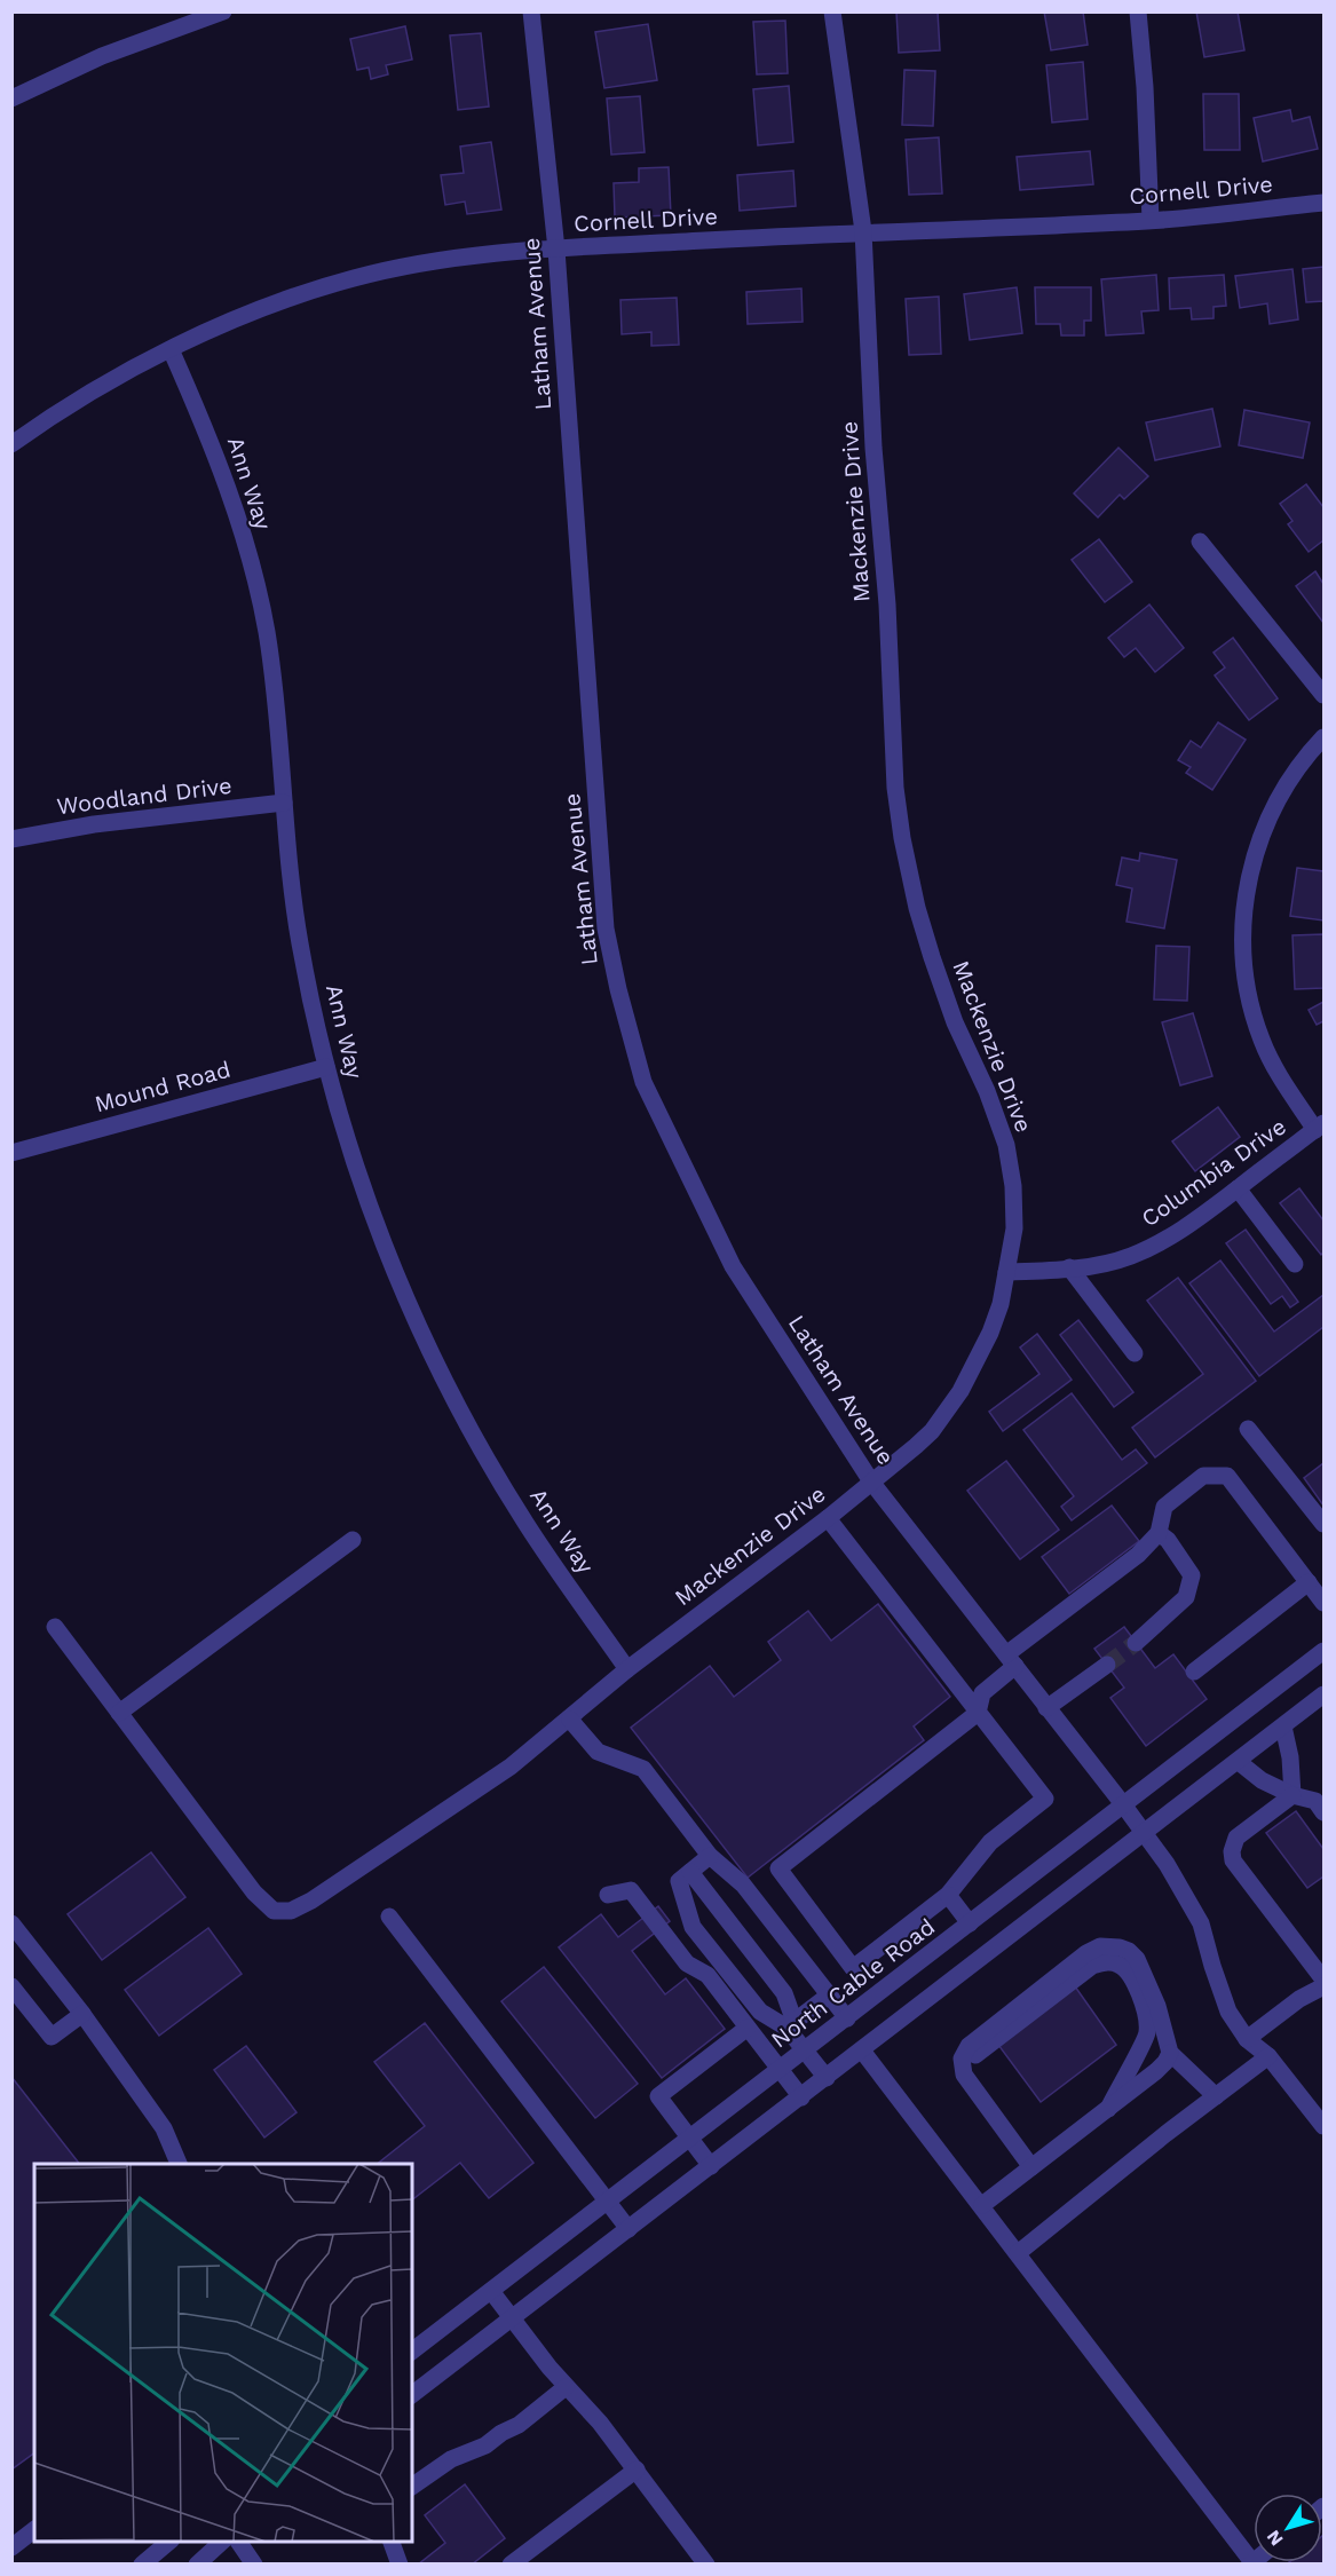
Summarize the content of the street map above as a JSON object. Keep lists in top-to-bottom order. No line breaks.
{"streets":{"street":["Cornell Drive","Latham Avenue","Ann Way","Mackenzie Drive","Woodland Drive","Mound Road","Columbia Drive","North Cable Road"]},"crossings":[["Cornell Drive","Latham Avenue"],["Cornell Drive","Ann Way"],["Cornell Drive","Mackenzie Drive"],["Latham Avenue","Mackenzie Drive"],["Latham Avenue","North Cable Road"],["Ann Way","Mackenzie Drive"],["Ann Way","Woodland Drive"],["Ann Way","Mound Road"],["Mackenzie Drive","Columbia Drive"]],"north":"bottom left"}
